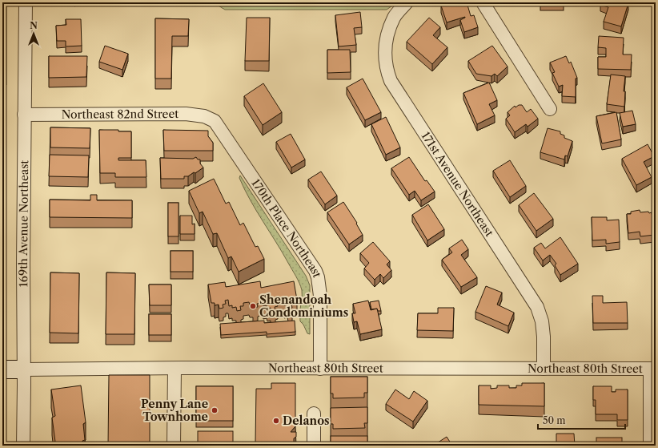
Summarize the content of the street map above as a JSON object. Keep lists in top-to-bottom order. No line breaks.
{"streets":{"street":["Northeast 82nd Street","171st Avenue Northeast","169th Avenue Northeast","170th Place Northeast","Northeast 80th Street"]},"crossings":[["Northeast 82nd Street","169th Avenue Northeast"],["Northeast 82nd Street","170th Place Northeast"],["171st Avenue Northeast","Northeast 80th Street"],["169th Avenue Northeast","Northeast 80th Street"],["170th Place Northeast","Northeast 80th Street"]],"places":["Shenandoah Condominiums","Penny Lane Townhome","Delanos"],"scale_bar":"50 m","north":"top"}
